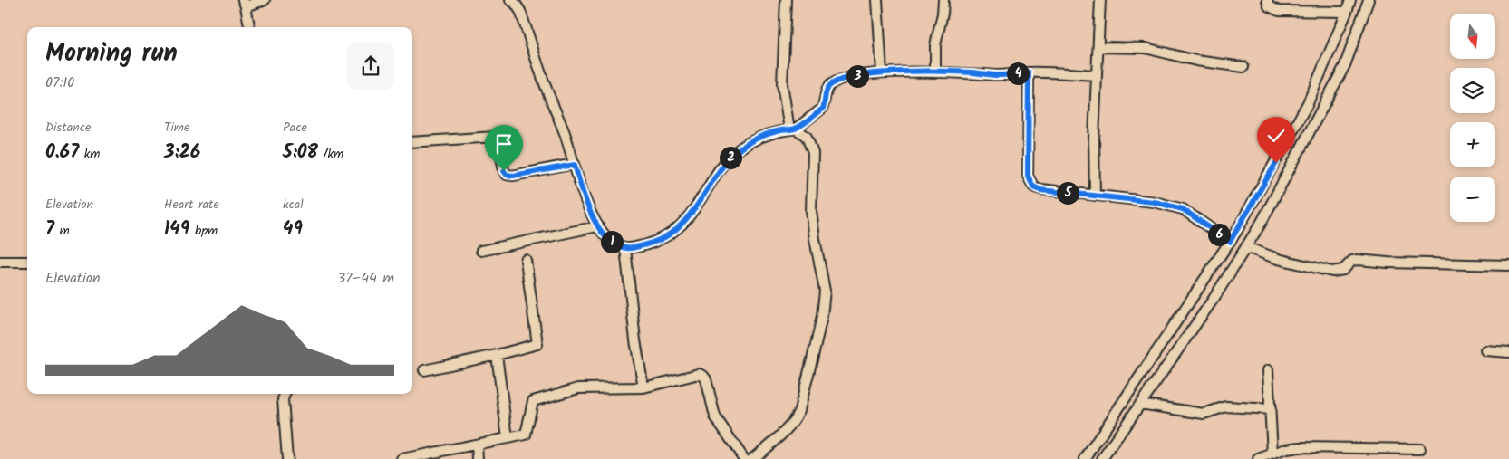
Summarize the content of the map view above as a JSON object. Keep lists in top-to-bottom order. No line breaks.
{"north":"bottom","page":{"map_buttons":["+","−"],"heading":["Morning run","07:10"],"pins":["4","3","2","5","6","1"],"stats":[["Distance","0.67 km"],["Time","3:26"],["Pace","5:08 /km"],["Elevation","7 m"],["Heart rate","149 bpm"],["kcal","49"]],"chart":["Elevation","37–44 m"]}}
